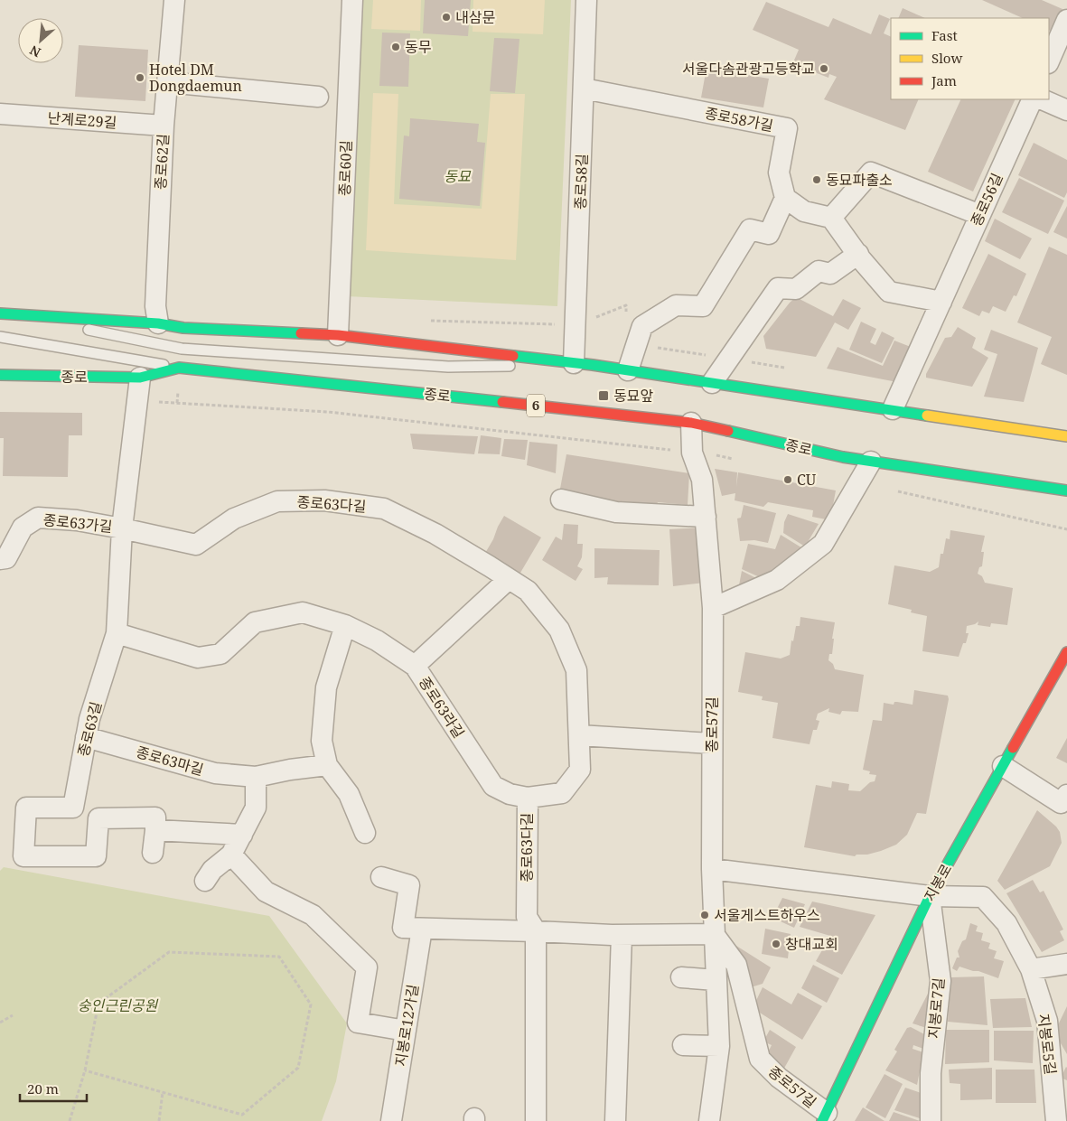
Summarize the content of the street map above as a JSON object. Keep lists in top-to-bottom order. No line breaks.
{"streets":{"main road":["종로","6","지봉로"],"street":["종로58가길","난계로29길","종로62길","종로60길","종로58길","종로56길","종로63다길","종로63가길","종로63라길","종로57길","종로63길","종로63마길","지봉로7길","지봉로12가길","지봉로5길"]},"crossings":[["종로58가길","종로58길"],["난계로29길","종로62길"],["종로","종로57길"],["종로","종로63길"],["종로63다길","종로63가길"],["종로63다길","종로63라길"],["종로63다길","종로63길"],["종로63가길","종로63길"],["종로63라길","종로63길"],["종로57길","지봉로"],["종로57길","지봉로5길"],["종로63길","종로63마길"],["지봉로","지봉로7길"],["지봉로","지봉로5길"],["지봉로7길","지봉로5길"]],"parks":["동묘","숭인근린공원"],"places":{"other":["내삼문","동무","서울다솜관광고등학교","Hotel DM Dongdaemun","동묘파출소","CU","서울게스트하우스","창대교회"],"transit":["동묘앞"]},"legend":["Fast","Slow","Jam"],"scale_bar":"20 m","north":"bottom left"}
